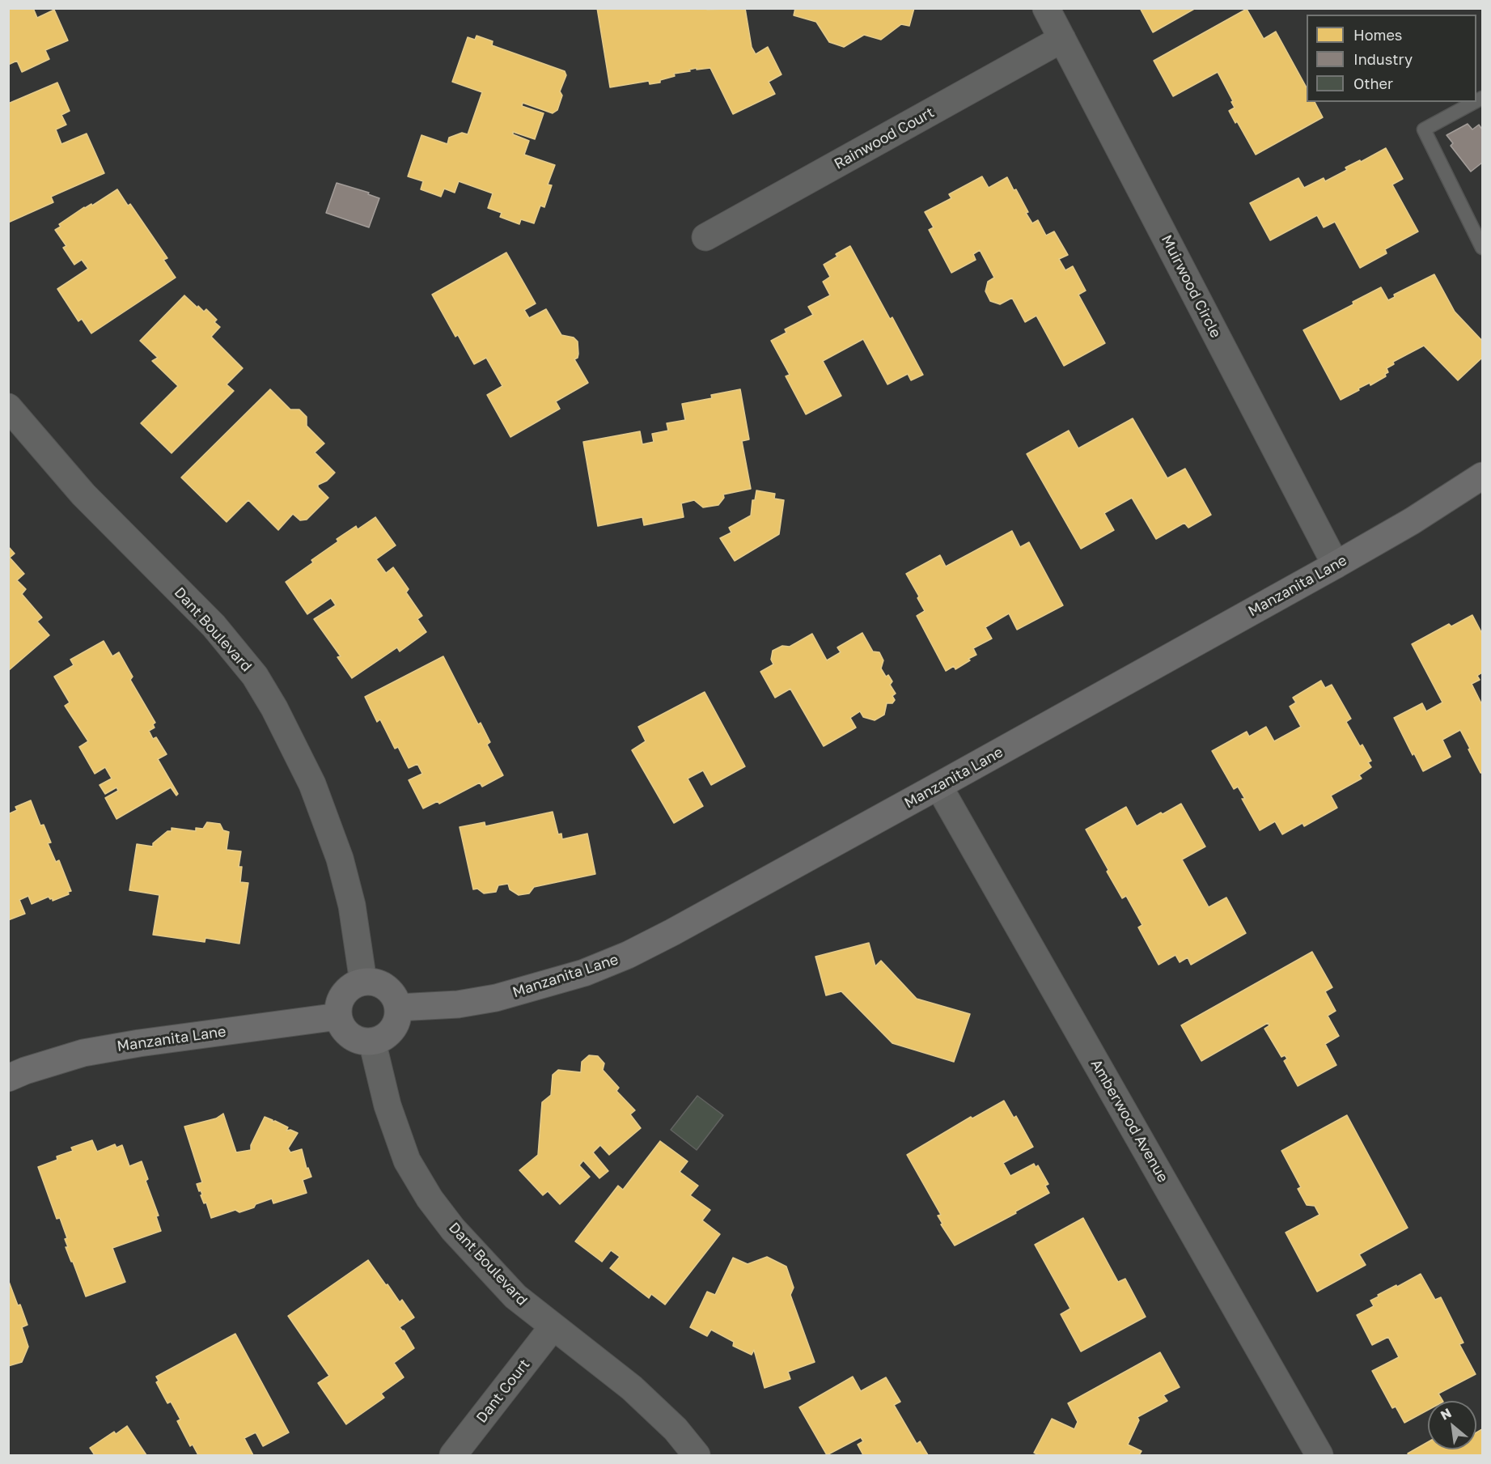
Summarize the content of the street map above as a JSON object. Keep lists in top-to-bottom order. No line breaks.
{"streets":{"street":["Rainwood Court","Muirwood Circle","Manzanita Lane","Dant Boulevard","Amberwood Avenue","Dant Court"]},"crossings":[["Rainwood Court","Muirwood Circle"],["Muirwood Circle","Manzanita Lane"],["Manzanita Lane","Dant Boulevard"],["Manzanita Lane","Amberwood Avenue"],["Dant Boulevard","Dant Court"]],"legend":["Homes","Industry","Other"],"north":"top left"}
